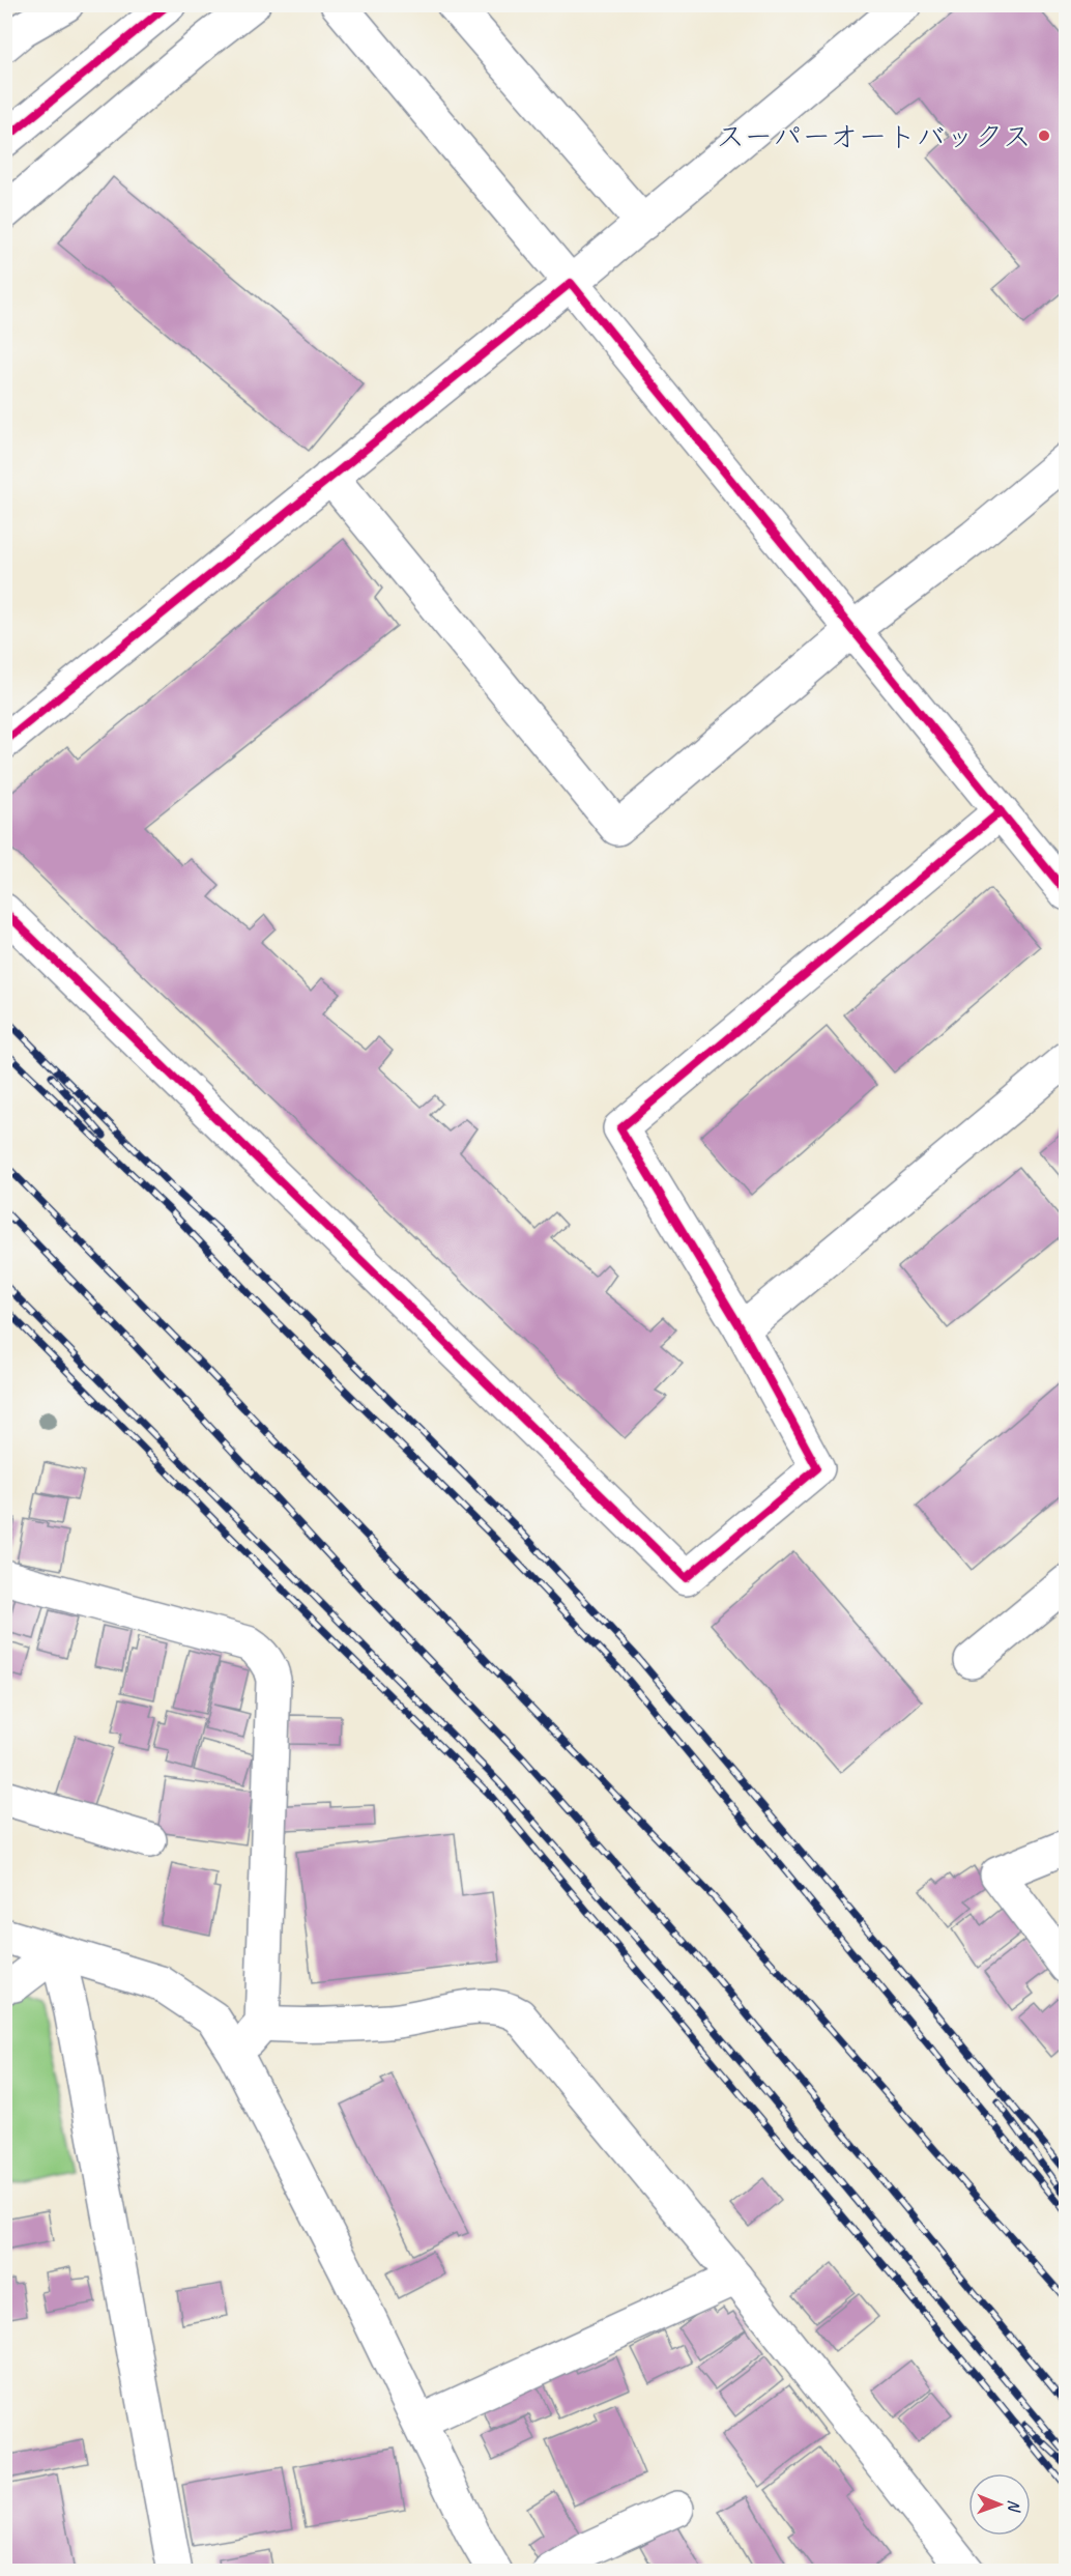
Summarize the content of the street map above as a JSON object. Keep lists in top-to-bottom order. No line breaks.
{"places":["スーパーオートバックス"],"north":"right"}
